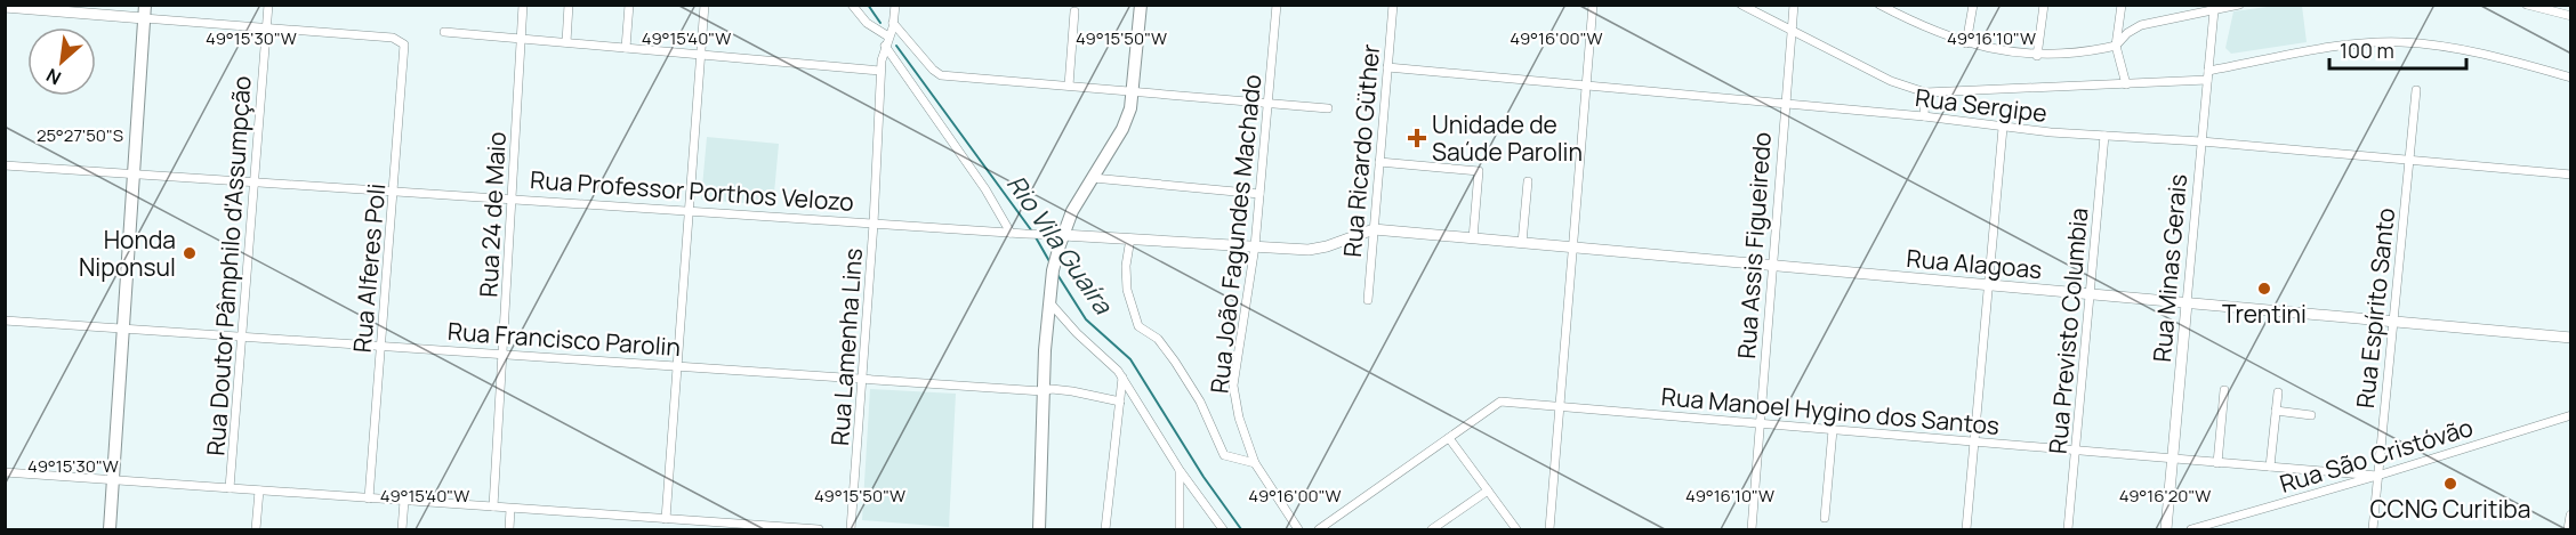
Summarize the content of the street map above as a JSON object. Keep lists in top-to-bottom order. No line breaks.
{"streets":{"street":["Rua Sergipe","Rua Ricardo Güther","Rua Professor Porthos Velozo","Rua 24 de Maio","Rua João Fagundes Machado","Rua Assis Figueiredo","Rua Alagoas","Rua Doutor Pâmphilo d'Assumpção","Rua Alferes Poli","Rua Minas Gerais","Rua Espírito Santo","Rua Previsto Columbia","Rua Francisco Parolin","Rua Lamenha Lins","Rua Manoel Hygino dos Santos","Rua São Cristóvão"]},"crossings":[["Rua Sergipe","Rua Ricardo Güther"],["Rua Sergipe","Rua Assis Figueiredo"],["Rua Sergipe","Rua Minas Gerais"],["Rua Sergipe","Rua Espírito Santo"],["Rua Sergipe","Rua Previsto Columbia"],["Rua Ricardo Güther","Rua Professor Porthos Velozo"],["Rua Ricardo Güther","Rua Alagoas"],["Rua Professor Porthos Velozo","Rua 24 de Maio"],["Rua Professor Porthos Velozo","Rua João Fagundes Machado"],["Rua Professor Porthos Velozo","Rua Alagoas"],["Rua Professor Porthos Velozo","Rua Doutor Pâmphilo d'Assumpção"],["Rua Professor Porthos Velozo","Rua Alferes Poli"],["Rua Professor Porthos Velozo","Rua Lamenha Lins"],["Rua 24 de Maio","Rua Francisco Parolin"],["Rua Assis Figueiredo","Rua Alagoas"],["Rua Assis Figueiredo","Rua Manoel Hygino dos Santos"],["Rua Alagoas","Rua Minas Gerais"],["Rua Alagoas","Rua Espírito Santo"],["Rua Alagoas","Rua Previsto Columbia"],["Rua Doutor Pâmphilo d'Assumpção","Rua Alferes Poli"],["Rua Doutor Pâmphilo d'Assumpção","Rua Francisco Parolin"],["Rua Alferes Poli","Rua Francisco Parolin"],["Rua Minas Gerais","Rua Manoel Hygino dos Santos"],["Rua Espírito Santo","Rua Manoel Hygino dos Santos"],["Rua Espírito Santo","Rua São Cristóvão"],["Rua Previsto Columbia","Rua Manoel Hygino dos Santos"],["Rua Francisco Parolin","Rua Lamenha Lins"],["Rua Manoel Hygino dos Santos","Rua São Cristóvão"]],"water":["Rio Vila Guaíra"],"places":{"health":["Unidade de Saúde Parolin"],"other":["Honda Niponsul","Trentini","CCNG Curitiba"]},"scale_bar":"100 m","north":"bottom left","coordinates":["49°15'30\"W","49°15'40\"W","49°15'50\"W","49°16'00\"W","49°16'10\"W","25°27'50\"S","49°16'20\"W"]}
